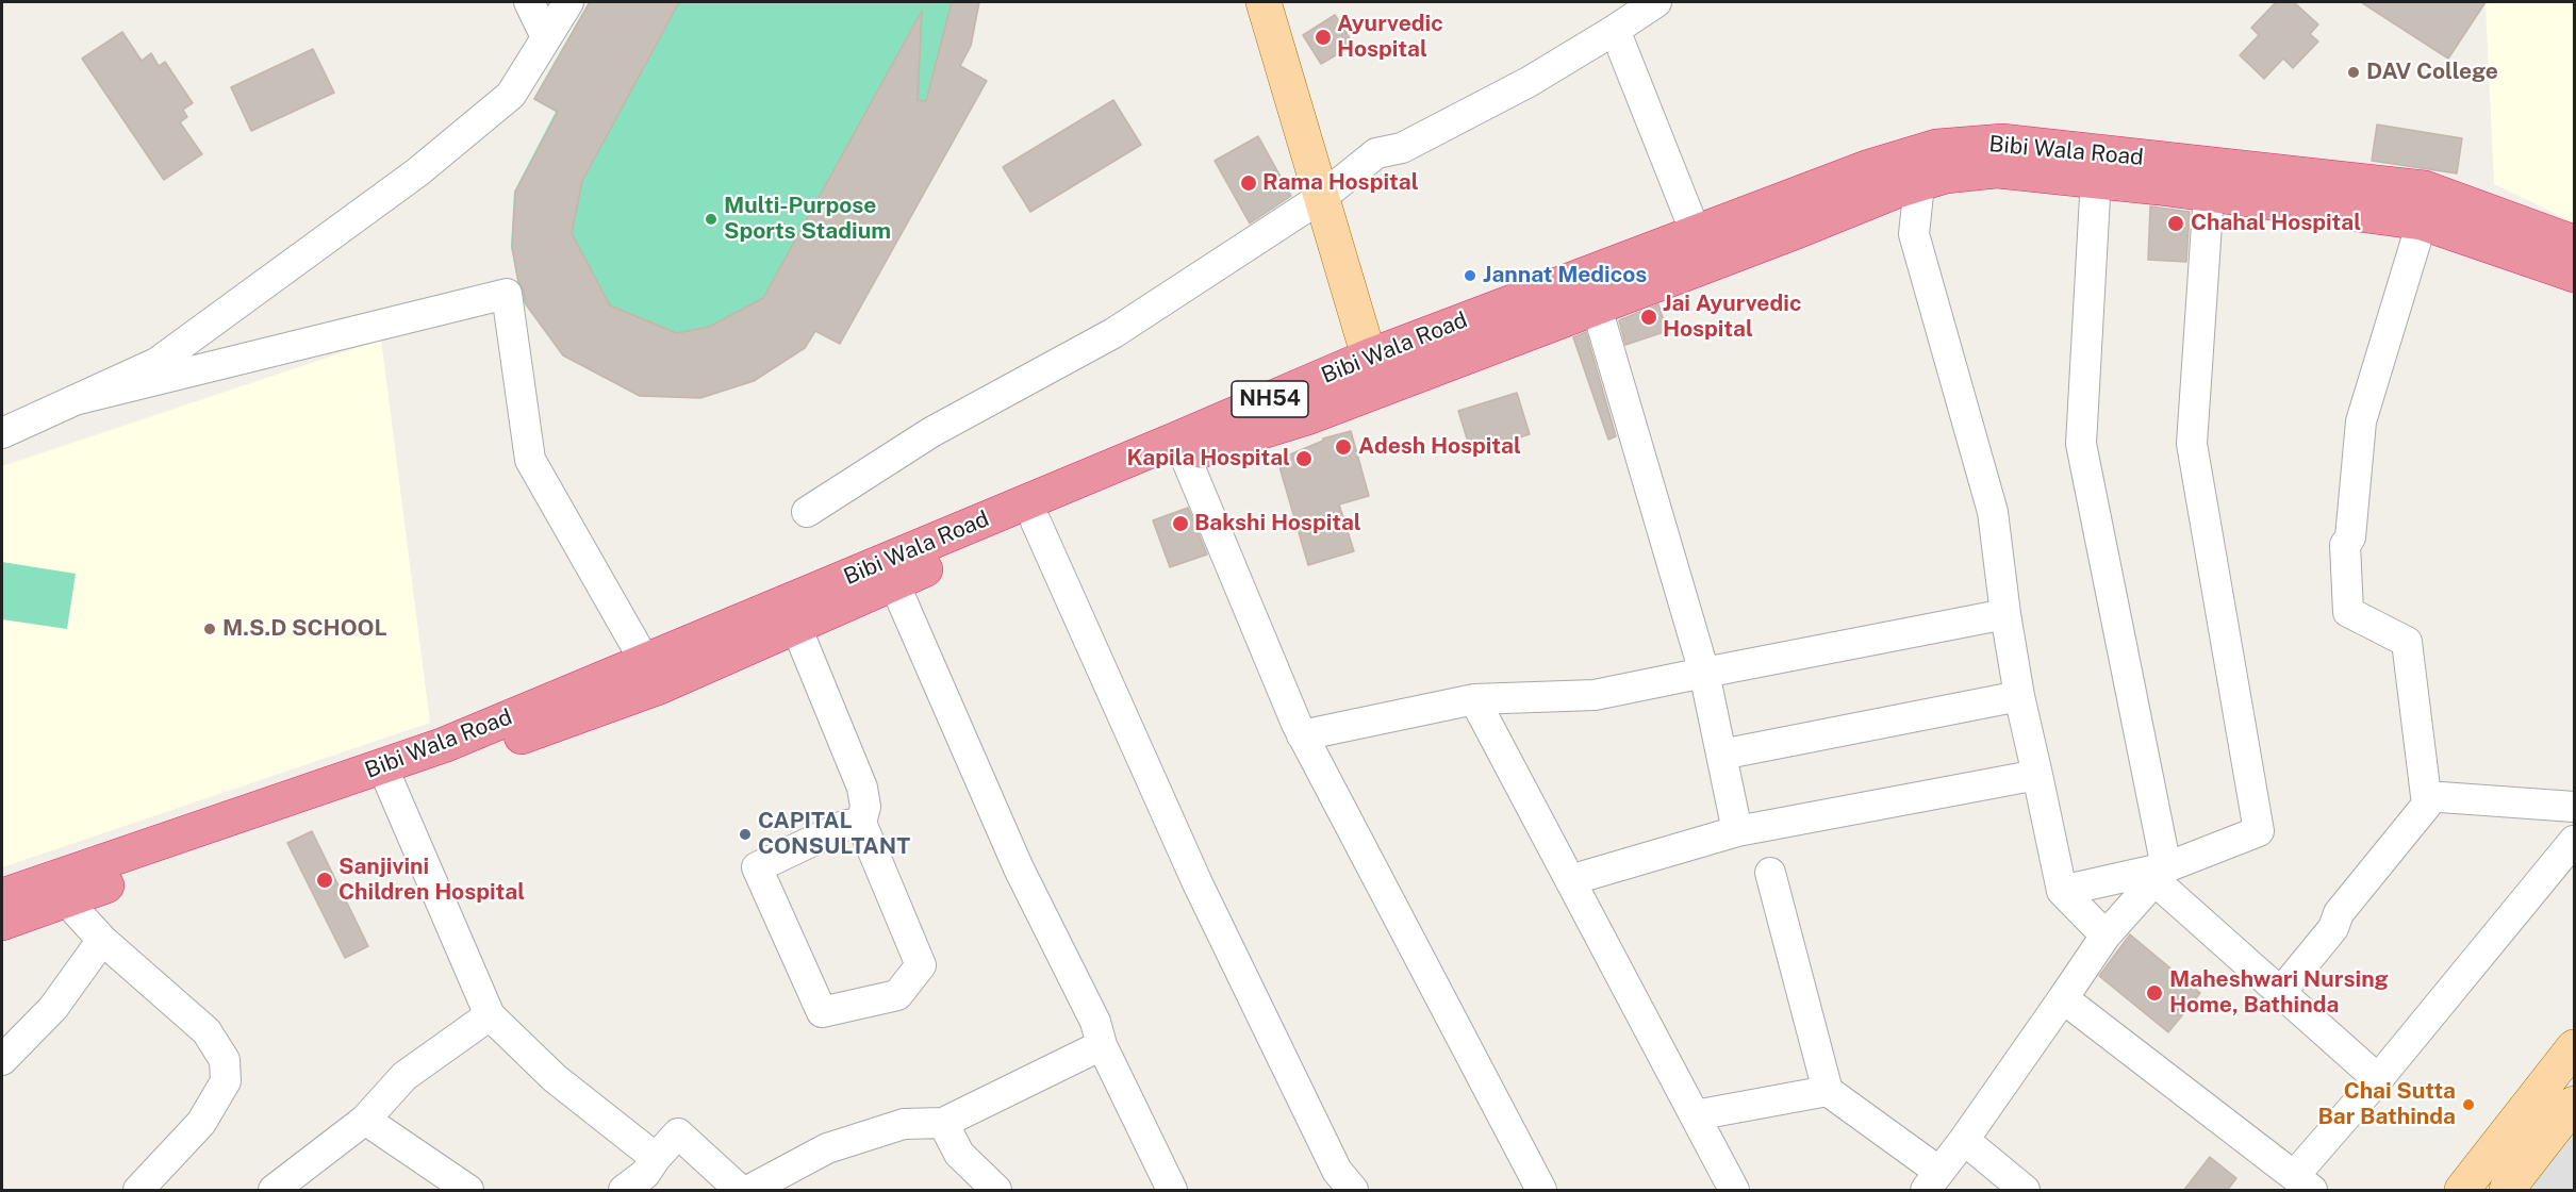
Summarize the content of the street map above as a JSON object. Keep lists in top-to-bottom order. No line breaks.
{"streets":{"highway":["Bibi Wala Road","NH54"]},"crossings":[["Bibi Wala Road","NH54"]],"places":["Ayurvedic Hospital","DAV College","Rama Hospital","Multi-Purpose Sports Stadium","Chahal Hospital","Jannat Medicos","Jai Ayurvedic Hospital","Adesh Hospital","Kapila Hospital","Bakshi Hospital","M.S.D SCHOOL","CAPITAL CONSULTANT","Sanjivini Children Hospital","Maheshwari Nursing Home, Bathinda","Chai Sutta Bar Bathinda"]}
